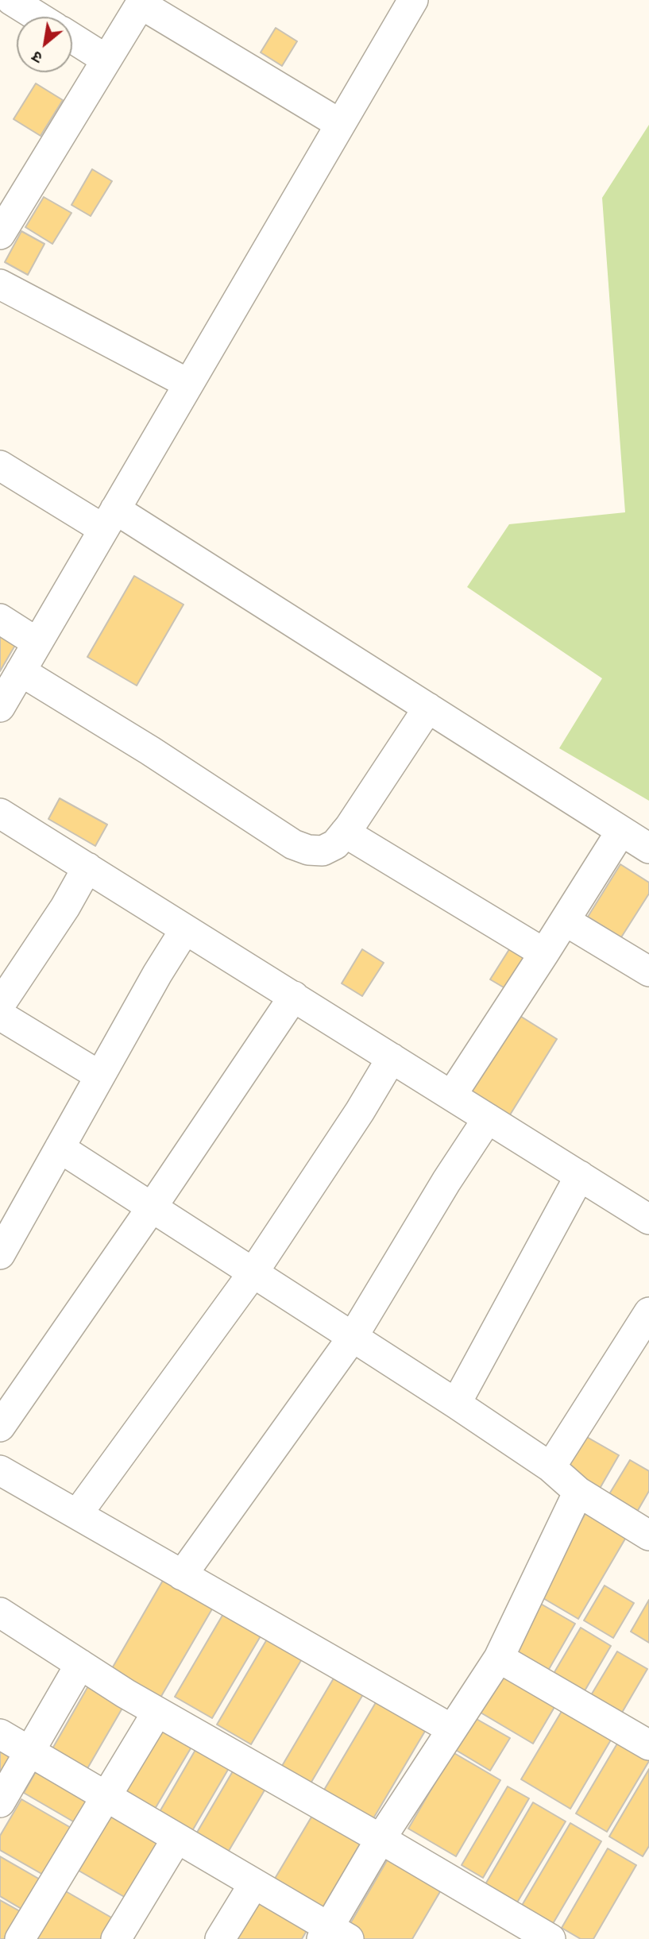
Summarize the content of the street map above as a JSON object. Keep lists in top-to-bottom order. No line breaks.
{"north":"bottom left"}
